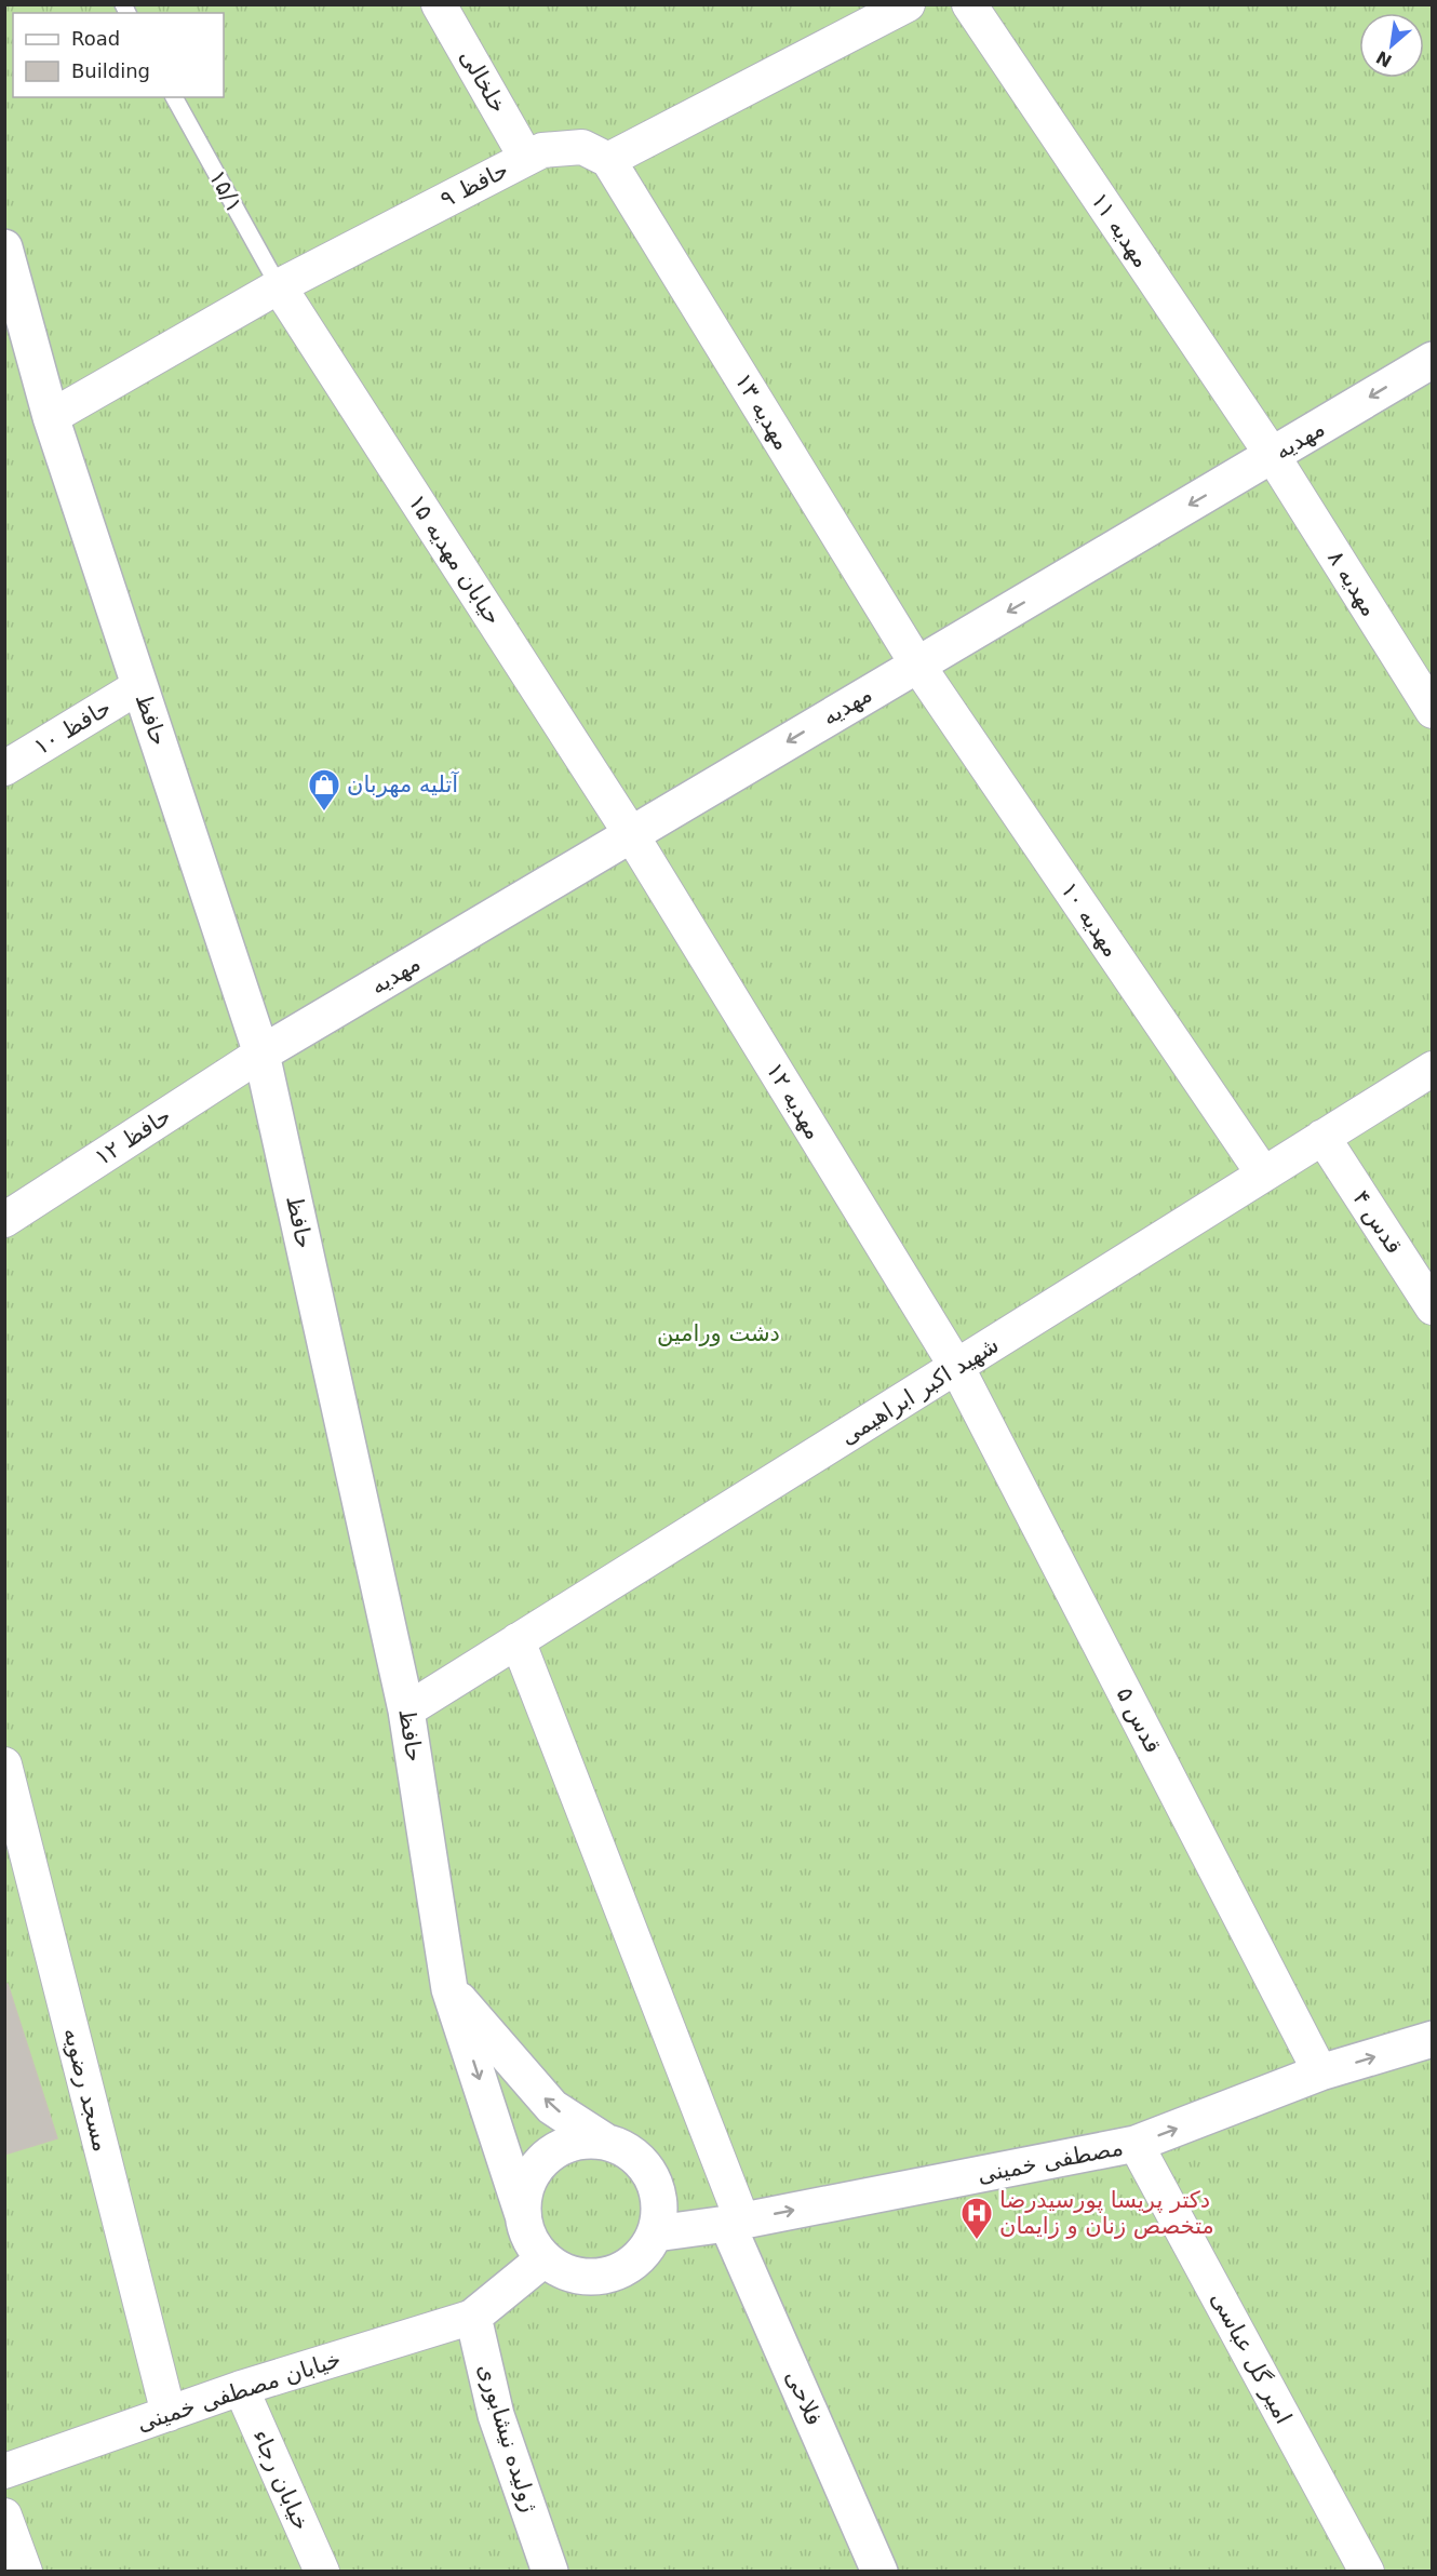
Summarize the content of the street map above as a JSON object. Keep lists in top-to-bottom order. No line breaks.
{"streets":{"street":["خلخالی","حافظ ۹","مهدیه ۱۱","مهدیه ۱۳","مهدیه","حیابان مهدیه ۱۵","مهدیه ۸","حافظ","حافظ ۱۰","مهدیه ۱۰","مهدیه ۱۲","حافظ ۱۲","قدس ۴","شهید اکبر ابراهیمی","قدس ۵","مسجد رضویه","مصطفی خمینی","امیر گل عباسی","خیابان مصطفی خمینی","فلاحی","ژولیده نیشابوری","خیابان رجاء"],"lane":["۱۵/۱"]},"crossings":[["خلخالی","حافظ ۹"],["حافظ ۹","۱۵/۱"],["حافظ ۹","مهدیه ۱۳"],["حافظ ۹","حیابان مهدیه ۱۵"],["حافظ ۹","حافظ"],["۱۵/۱","حیابان مهدیه ۱۵"],["مهدیه ۱۱","مهدیه"],["مهدیه ۱۱","مهدیه ۸"],["مهدیه ۱۳","مهدیه"],["مهدیه ۱۳","مهدیه ۱۰"],["مهدیه","حیابان مهدیه ۱۵"],["مهدیه","مهدیه ۸"],["مهدیه","حافظ"],["مهدیه","مهدیه ۱۰"],["مهدیه","مهدیه ۱۲"],["مهدیه","حافظ ۱۲"],["حیابان مهدیه ۱۵","مهدیه ۱۲"],["حافظ","حافظ ۱۰"],["حافظ","حافظ ۱۲"],["حافظ","شهید اکبر ابراهیمی"],["حافظ","مصطفی خمینی"],["مهدیه ۱۰","شهید اکبر ابراهیمی"],["مهدیه ۱۲","شهید اکبر ابراهیمی"],["مهدیه ۱۲","قدس ۵"],["قدس ۴","شهید اکبر ابراهیمی"],["شهید اکبر ابراهیمی","قدس ۵"],["قدس ۵","مصطفی خمینی"],["مسجد رضویه","خیابان مصطفی خمینی"],["مصطفی خمینی","امیر گل عباسی"],["مصطفی خمینی","فلاحی"],["خیابان مصطفی خمینی","ژولیده نیشابوری"],["خیابان مصطفی خمینی","خیابان رجاء"]],"one_way":["مهدیه","مصطفی خمینی"],"parks":["دشت ورامین"],"places":{"shop":["آتلیه مهربان"],"hospital":["دکتر پریسا پورسیدرضا متخصص زنان و زایمان"]},"legend":["Road","Building"],"north":"bottom left"}
